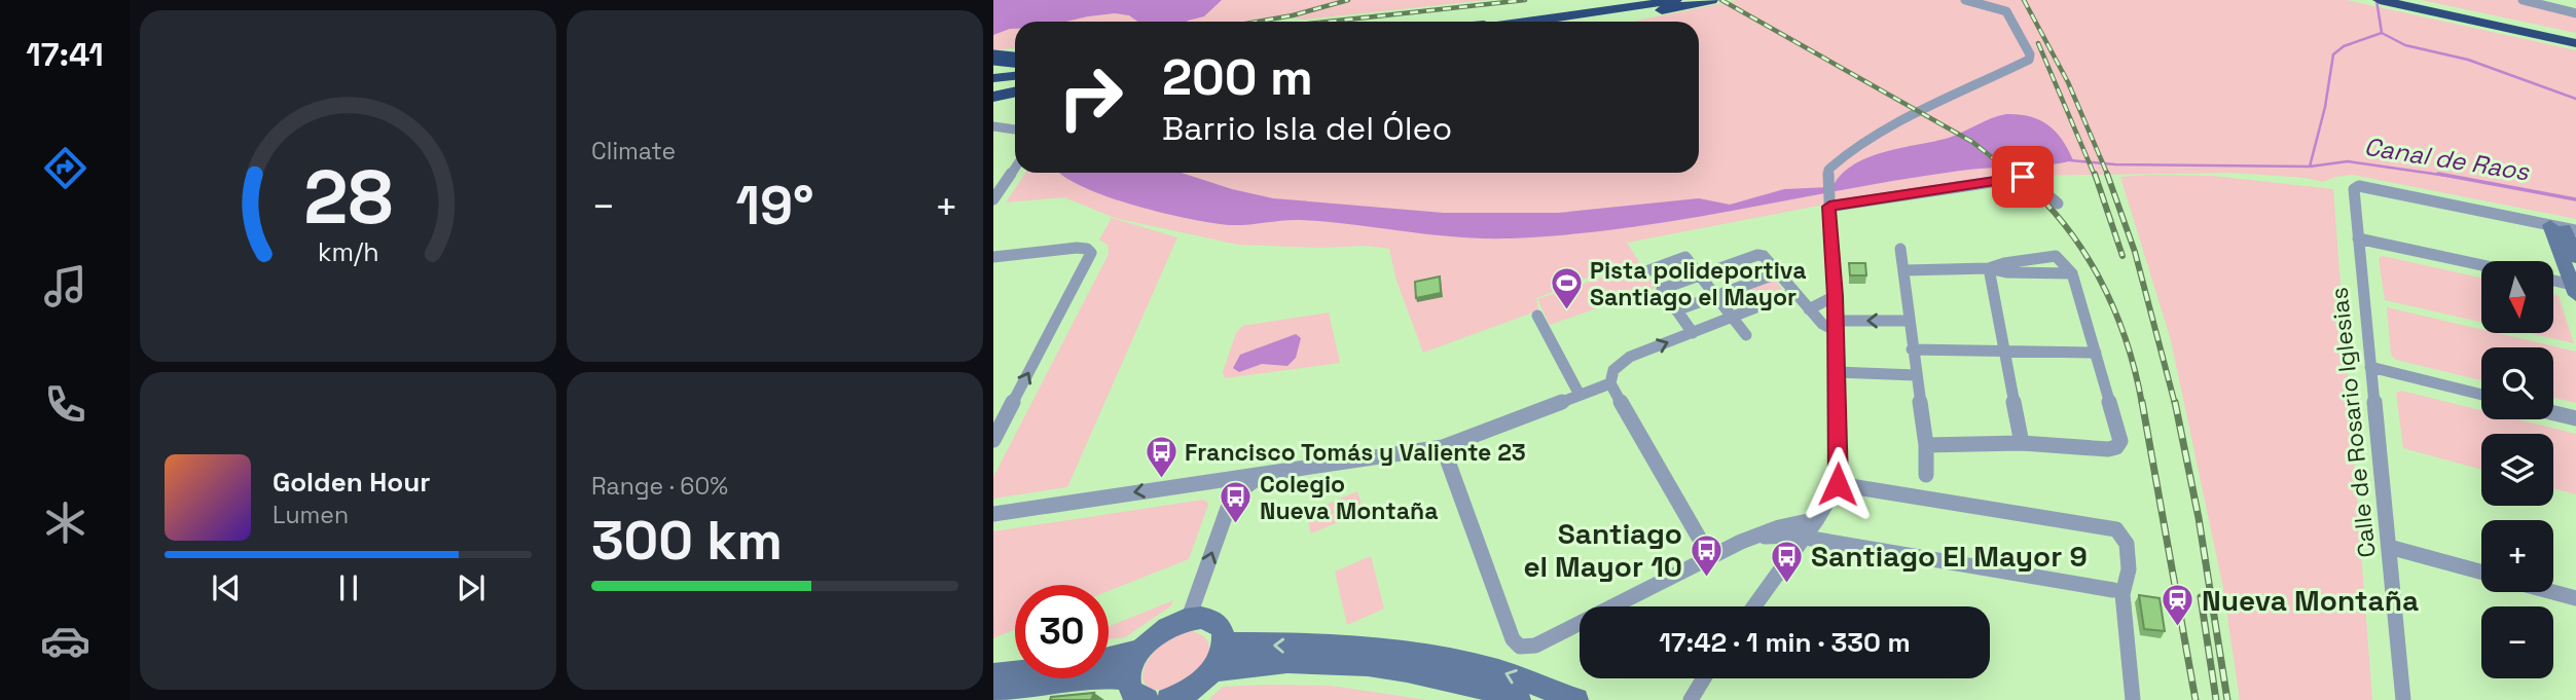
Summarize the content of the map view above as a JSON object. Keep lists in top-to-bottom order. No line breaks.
{"streets":{"street":["Calle de Rosario Iglesias"]},"water":["Canal de Raos"],"places":{"sports":["Pista polideportiva Santiago el Mayor"],"bus stop":["Francisco Tomás y Valiente 23","Colegio Nueva Montaña","Santiago el Mayor 10","Santiago El Mayor 9"],"station":["Nueva Montaña"]},"north":"bottom","page":{"tabs":"17:41","tile":["Climate",["Range · 60%","300 km"]],"turn":["200 m","Barrio Isla del Óleo"],"heat":["−","19°","+"],"map_buttons":["+","−"],"song":["Golden Hour","Lumen"],"limit":"30","trip":"17:42 · 1 min · 330 m","gauge":["28","km/h"]}}
